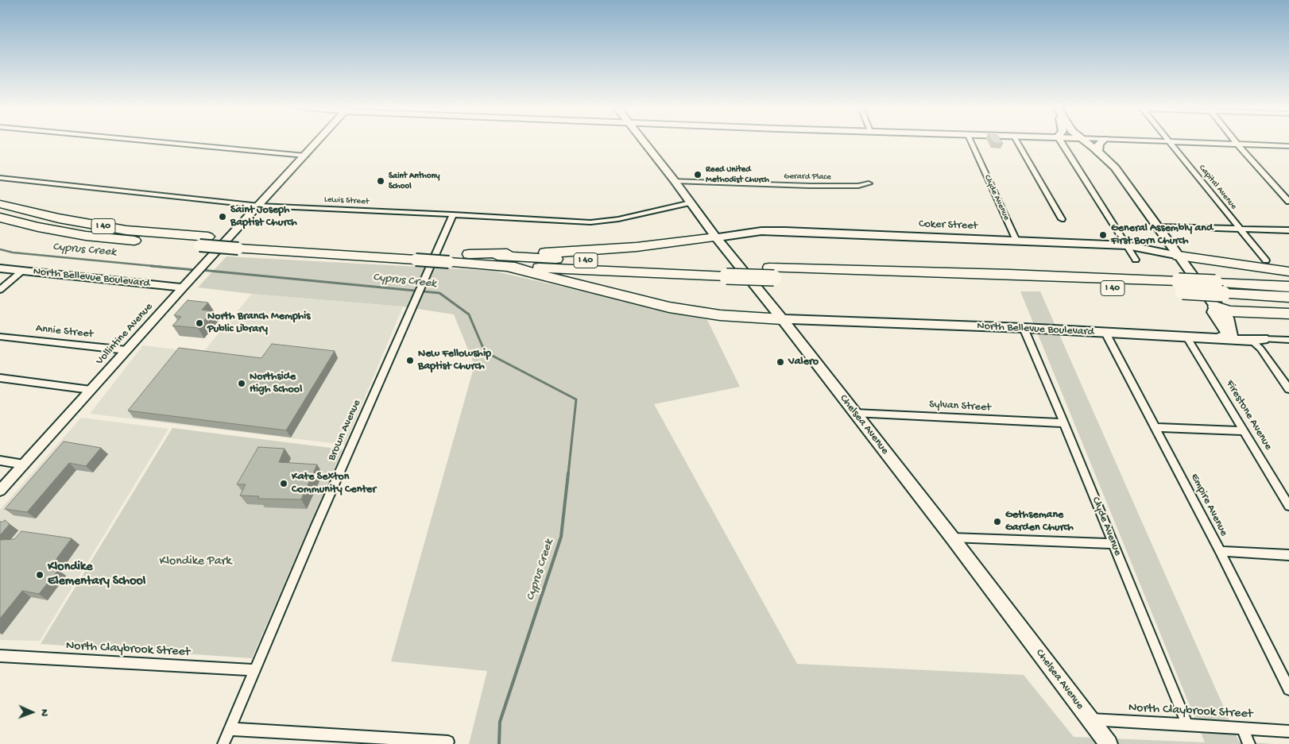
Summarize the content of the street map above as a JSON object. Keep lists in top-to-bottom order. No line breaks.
{"streets":{"highway":["I 40"],"main road":["Coker Street","North Bellevue Boulevard","Chelsea Avenue"],"street":["Gerard Place","Capital Avenue","Clyde Avenue","Lewis Street","Annie Street","Vollintine Avenue","Sylvan Street","Firestone Avenue","Brown Avenue","Empire Avenue","North Claybrook Street"]},"crossings":[["Gerard Place","Chelsea Avenue"],["Clyde Avenue","Coker Street"],["Clyde Avenue","North Bellevue Boulevard"],["Clyde Avenue","Sylvan Street"],["Clyde Avenue","North Claybrook Street"],["Lewis Street","Vollintine Avenue"],["Lewis Street","Chelsea Avenue"],["Lewis Street","Brown Avenue"],["Coker Street","Chelsea Avenue"],["North Bellevue Boulevard","Vollintine Avenue"],["North Bellevue Boulevard","Firestone Avenue"],["North Bellevue Boulevard","Chelsea Avenue"],["North Bellevue Boulevard","Empire Avenue"],["Annie Street","Vollintine Avenue"],["Sylvan Street","Chelsea Avenue"],["Chelsea Avenue","North Claybrook Street"],["Brown Avenue","North Claybrook Street"]],"water":["Cyprus Creek"],"parks":["Klondike Park"],"places":["Reed United Methodist Church","Saint Anthony School","Saint Joseph Baptist Church","General Assembly and First Born Church","North Branch Memphis Public Library","New Fellowship Baptist Church","Valero","Northside High School","Kate Sexton Community Center","Gethsemane Garden Church","Klondike Elementary School"],"north":"right"}
